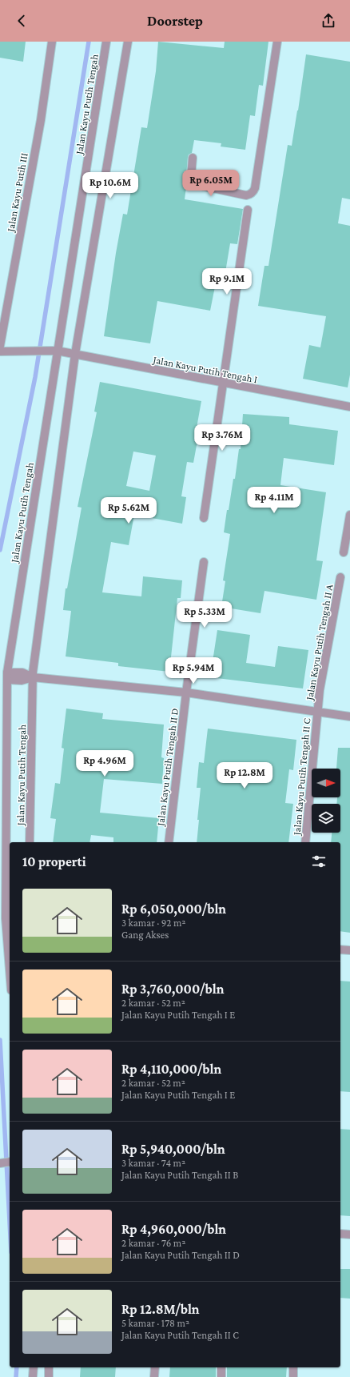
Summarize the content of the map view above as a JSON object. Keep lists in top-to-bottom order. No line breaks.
{"streets":{"street":["Jalan Kayu Putih Tengah","Jalan Kayu Putih III","Jalan Kayu Putih Tengah I","Jalan Kayu Putih Tengah II A","Jalan Kayu Putih Tengah II D","Jalan Kayu Putih Tengah II C"]},"crossings":[["Jalan Kayu Putih Tengah","Jalan Kayu Putih Tengah I"],["Jalan Kayu Putih Tengah II A","Jalan Kayu Putih Tengah II C"]],"north":"right","page":{"header":"Doorstep","price":["Rp 6.05M","Rp 10.6M","Rp 9.1M","Rp 3.76M","Rp 4.11M","Rp 5.62M","Rp 5.33M","Rp 5.94M","Rp 4.96M","Rp 12.8M"],"heading":"10 properti","list":[{"name":"Rp 6,050,000/bln","note":"3 kamar · 92 m² · Gang Akses"},{"name":"Rp 3,760,000/bln","note":"2 kamar · 52 m² · Jalan Kayu Putih Tengah I E"},{"name":"Rp 4,110,000/bln","note":"2 kamar · 52 m² · Jalan Kayu Putih Tengah I E"},{"name":"Rp 5,940,000/bln","note":"3 kamar · 74 m² · Jalan Kayu Putih Tengah II B"},{"name":"Rp 4,960,000/bln","note":"2 kamar · 76 m² · Jalan Kayu Putih Tengah II D"},{"name":"Rp 12.8M/bln","note":"5 kamar · 178 m² · Jalan Kayu Putih Tengah II C"}]}}
